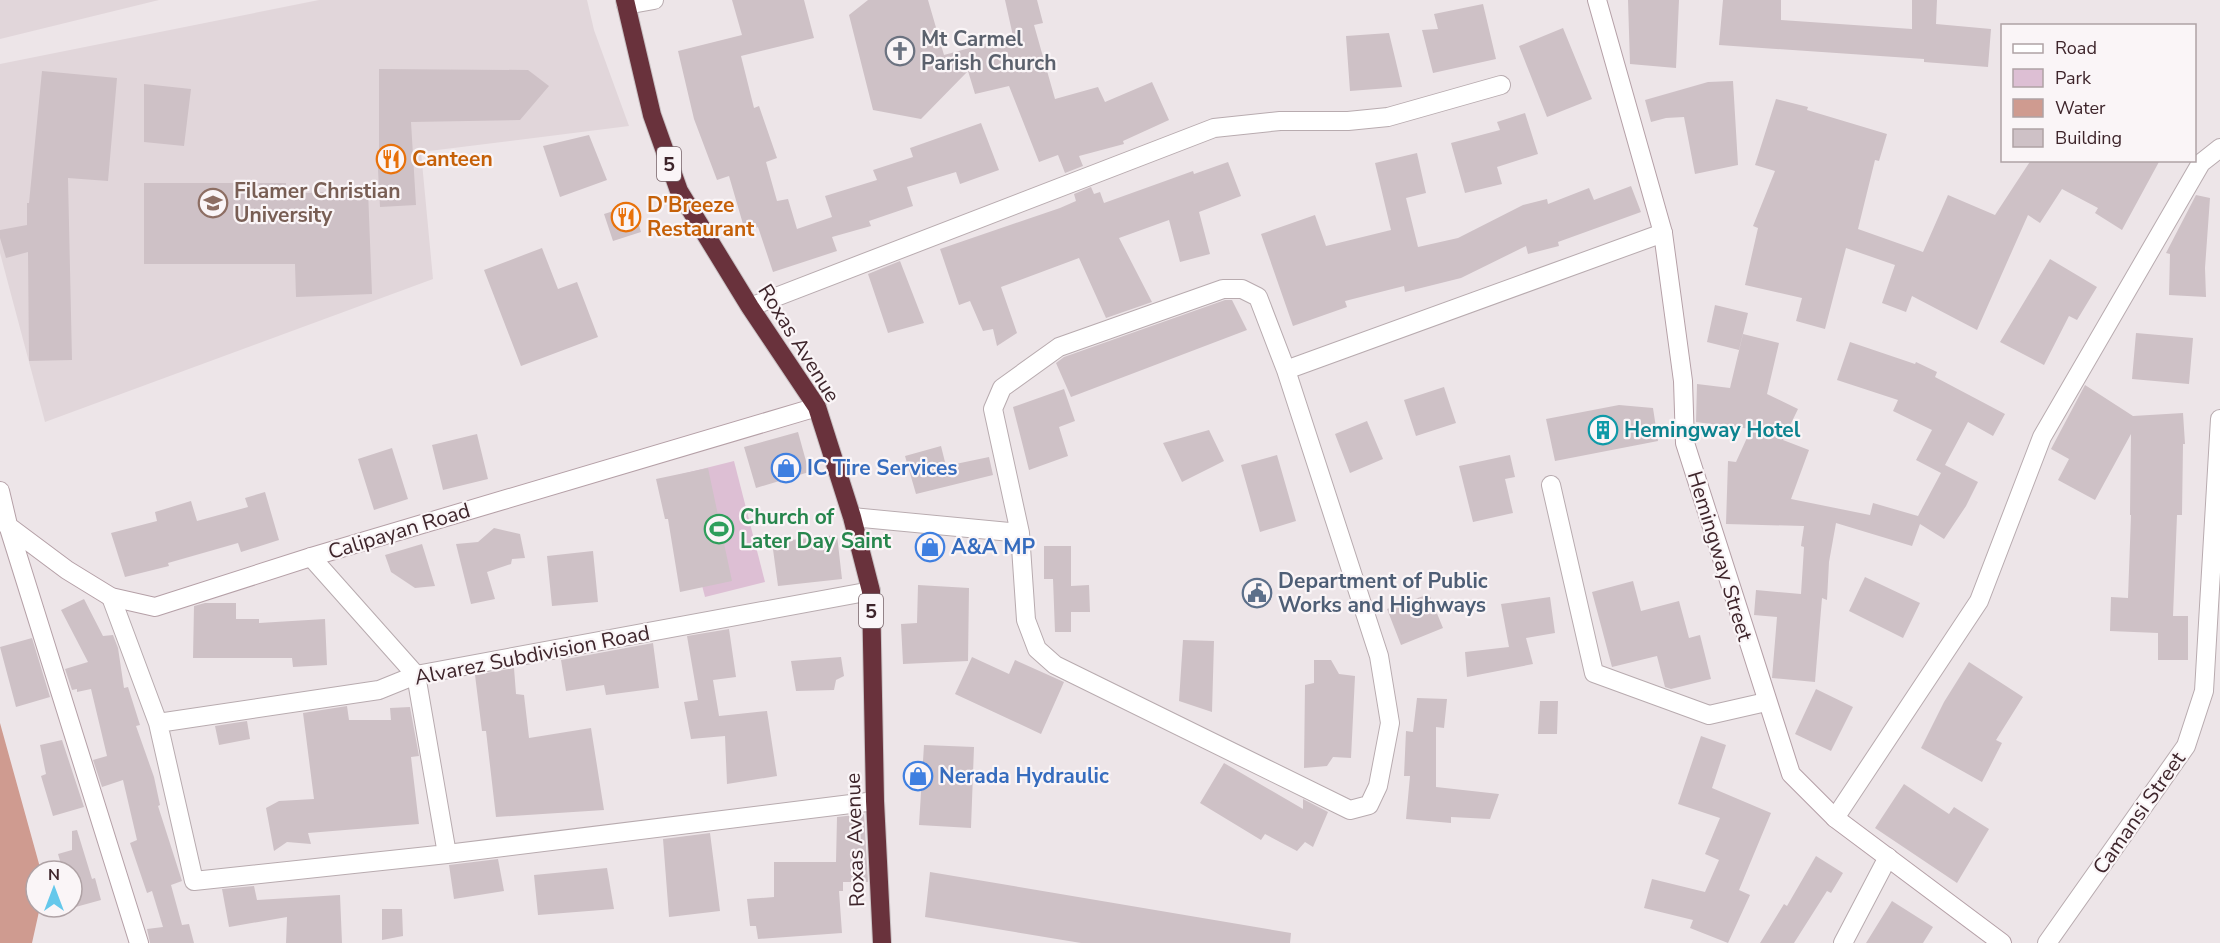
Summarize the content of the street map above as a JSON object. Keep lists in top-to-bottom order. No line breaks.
{"streets":{"highway":["5","Roxas Avenue"],"street":["Calipayan Road","Hemingway Street","Alvarez Subdivision Road","Camansi Street"]},"crossings":[["Roxas Avenue","Calipayan Road"],["Roxas Avenue","Alvarez Subdivision Road"]],"places":{"church":["Mt Carmel Parish Church"],"restaurant":["Canteen","D'Breeze Restaurant"],"school or university":["Filamer Christian University"],"building":["Hemingway Hotel"],"shop":["IC Tire Services","A&A MP","Nerada Hydraulic"],"sports":["Church of Later Day Saint"],"public building":["Department of Public Works and Highways"]},"legend":["Road","Park","Water","Building"],"north":"top"}
